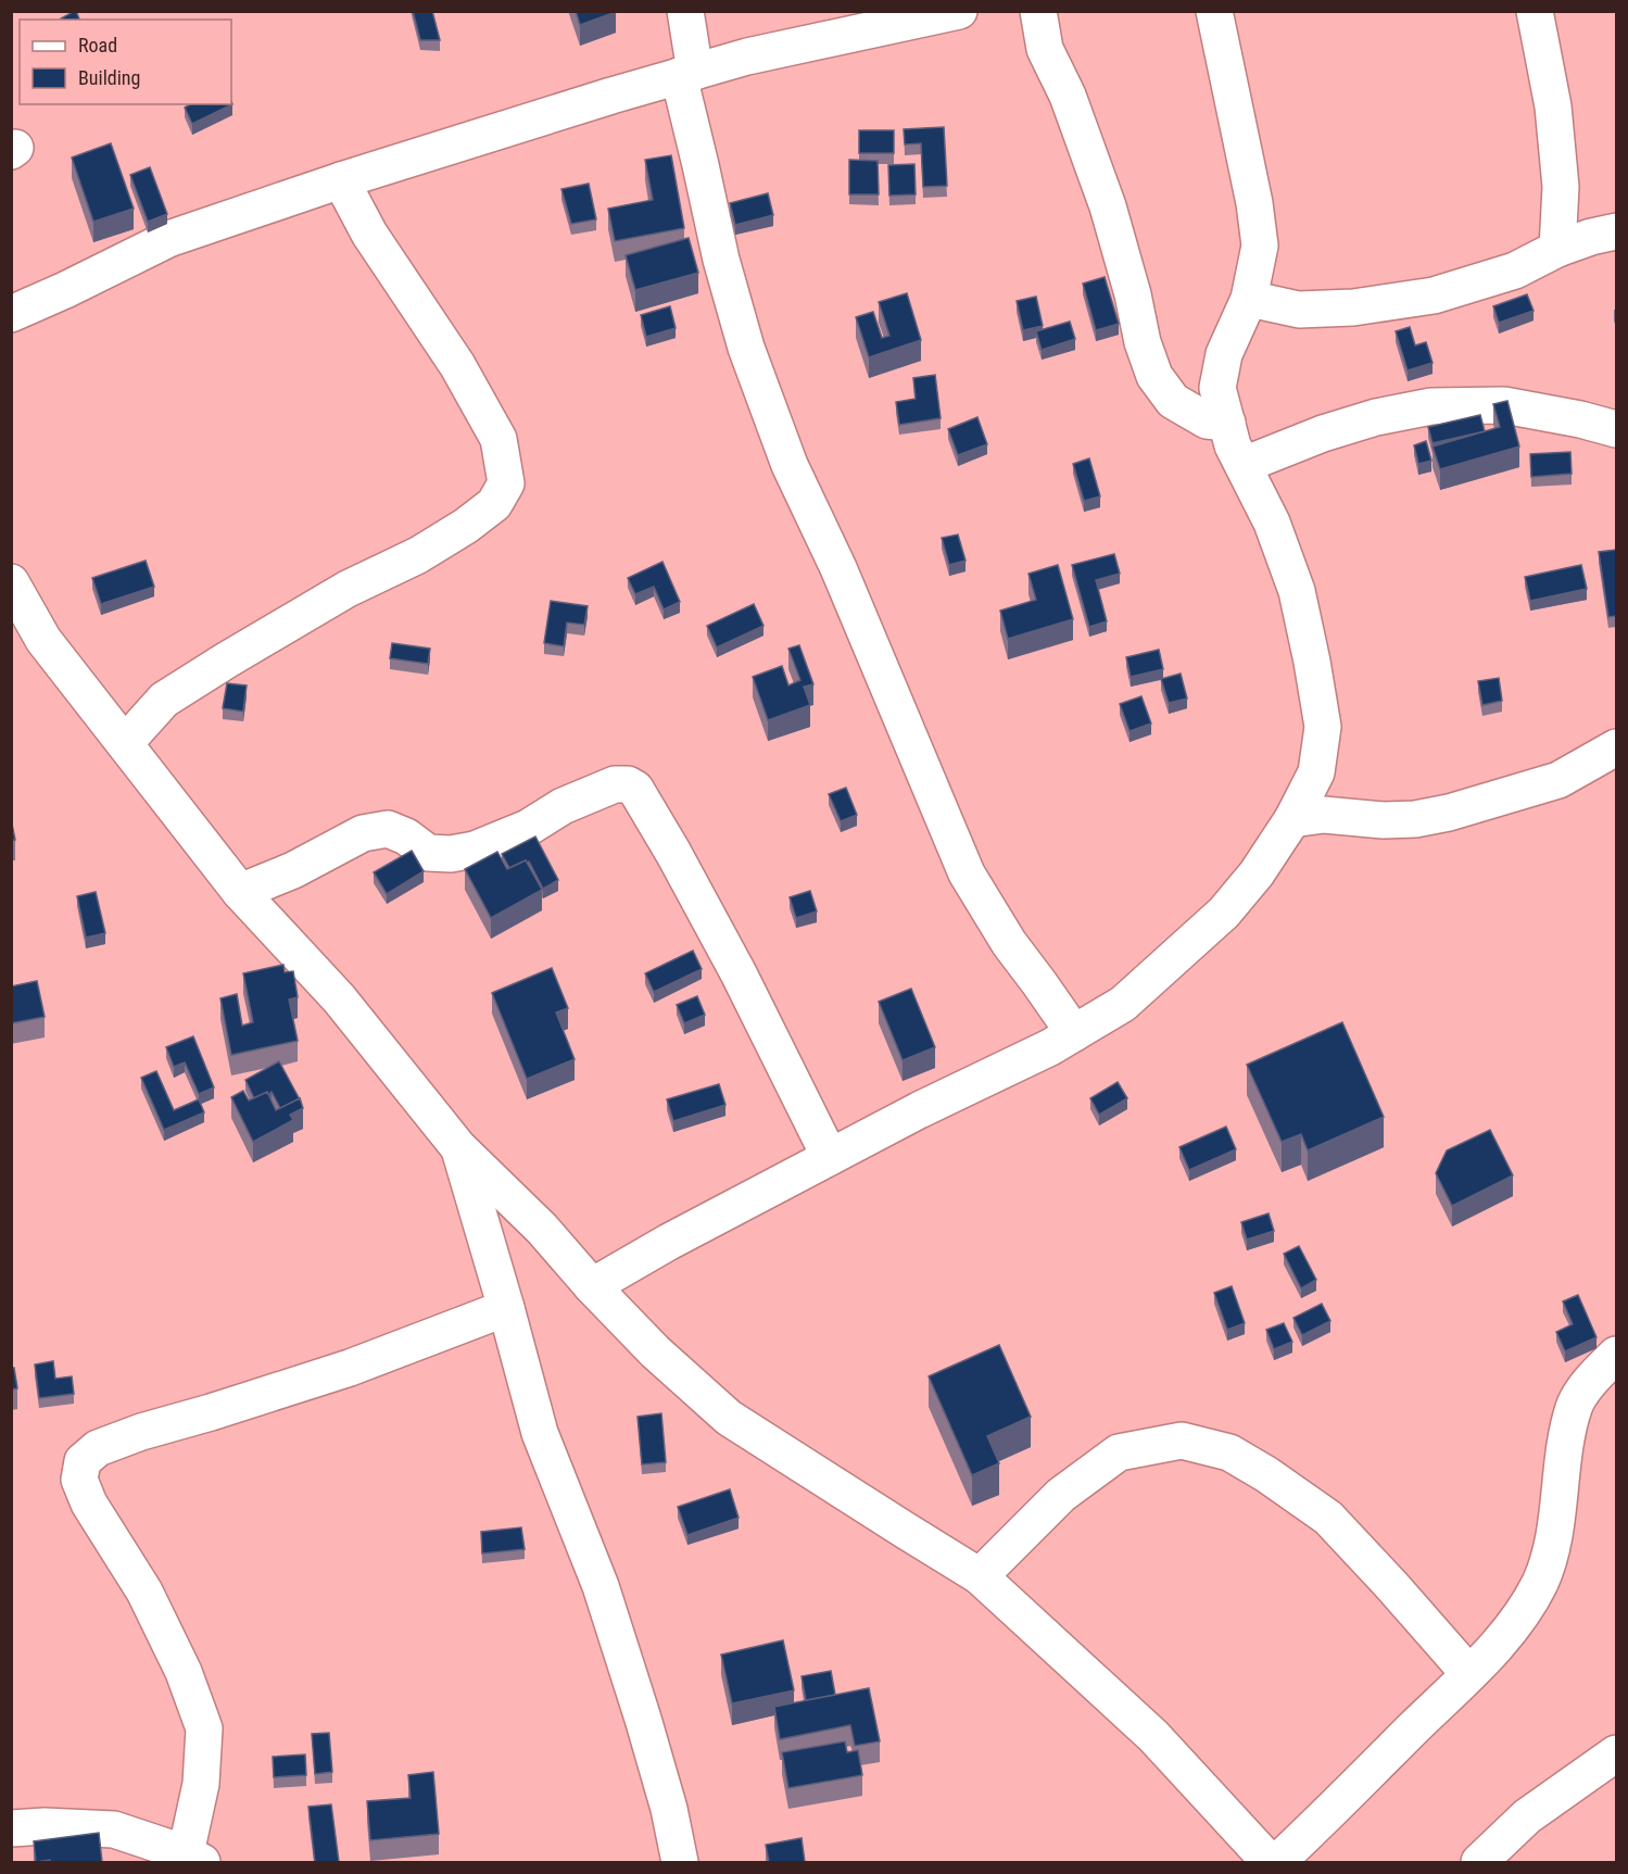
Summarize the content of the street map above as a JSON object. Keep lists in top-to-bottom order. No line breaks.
{"legend":["Road","Building"]}
